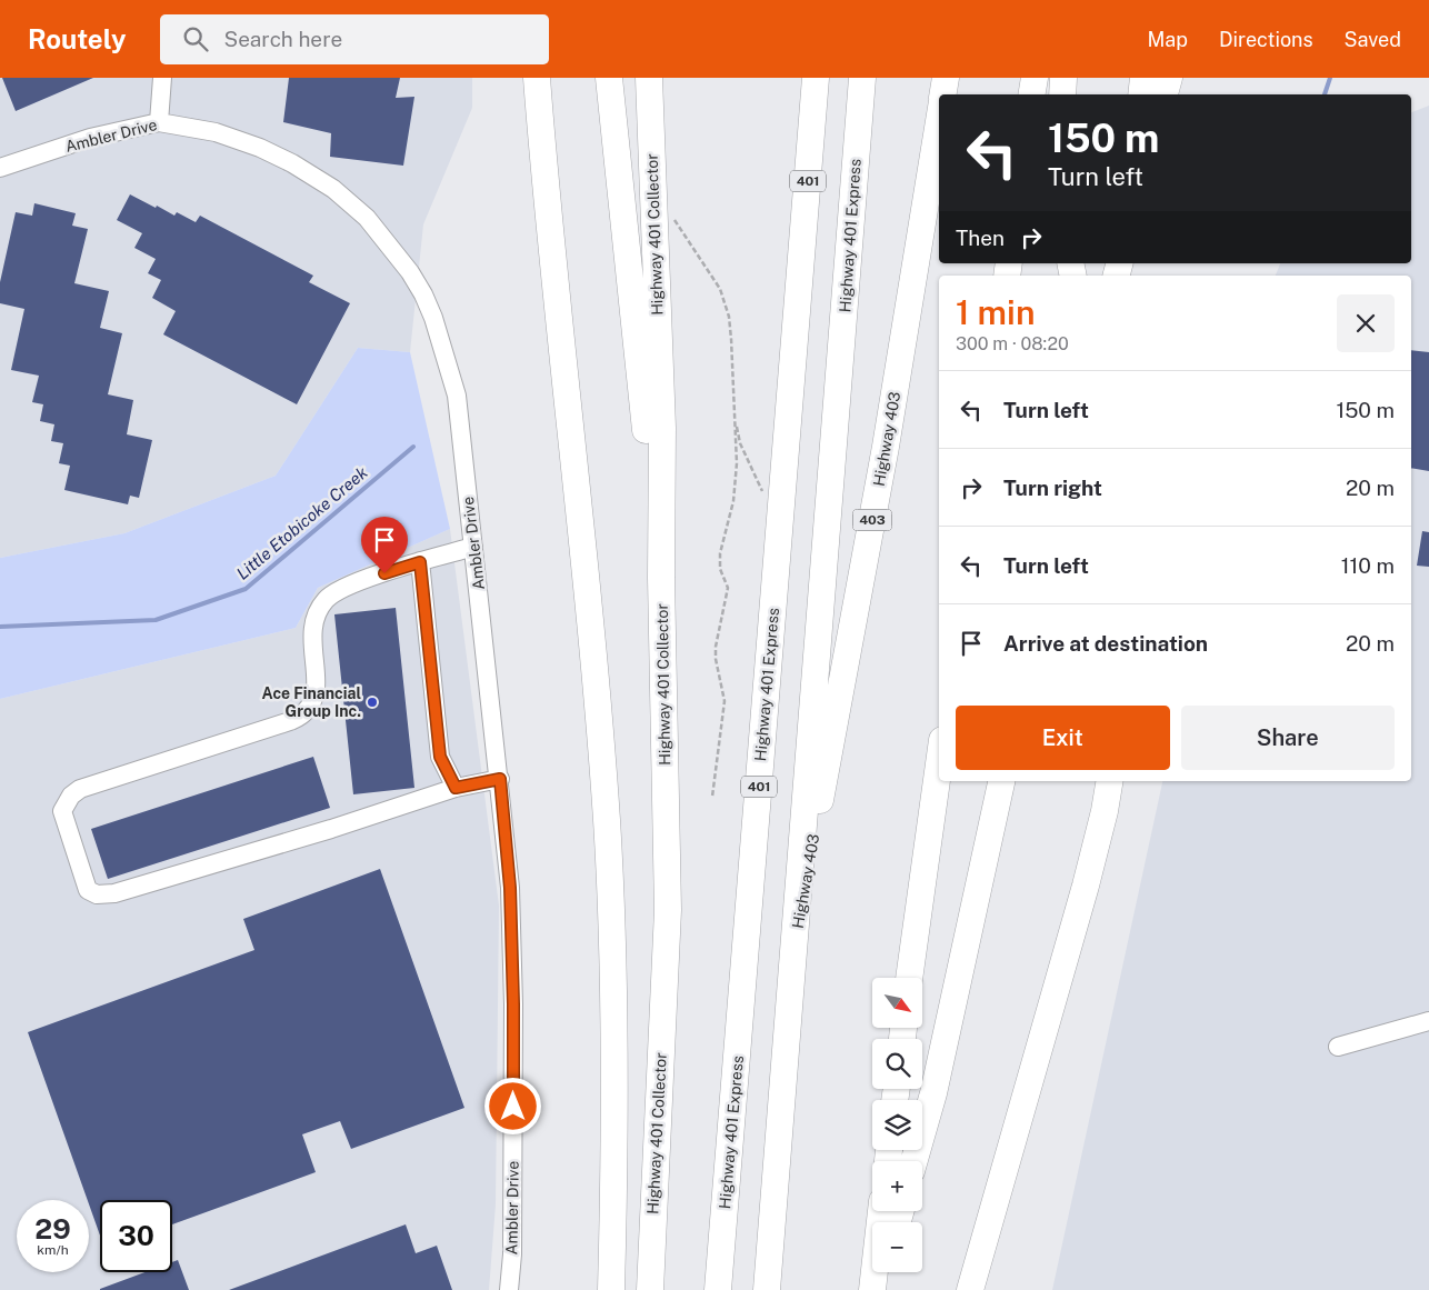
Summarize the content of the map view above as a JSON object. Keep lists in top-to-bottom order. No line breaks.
{"streets":{"highway":["401","Highway 401 Collector","Highway 401 Express","Highway 403","403"],"street":["Ambler Drive"]},"crossings":[["Highway 401 Express","Highway 403"]],"water":["Little Etobicoke Creek"],"places":["Ace Financial Group Inc."],"north":"bottom right","page":{"header":"Routely","search":"Search here","nav":["Map","Directions","Saved"],"turn":["150 m","Turn left"],"then":"Then","heading":["1 min","300 m · 08:20"],"list":[{"name":"Turn left","value":"150 m"},{"name":"Turn right","value":"20 m"},{"name":"Turn left","value":"110 m"},{"name":"Arrive at destination","value":"20 m"}],"buttons":["Exit","Share"],"map_buttons":["+","−"],"speed":"29 km/h","limit":"30"}}
